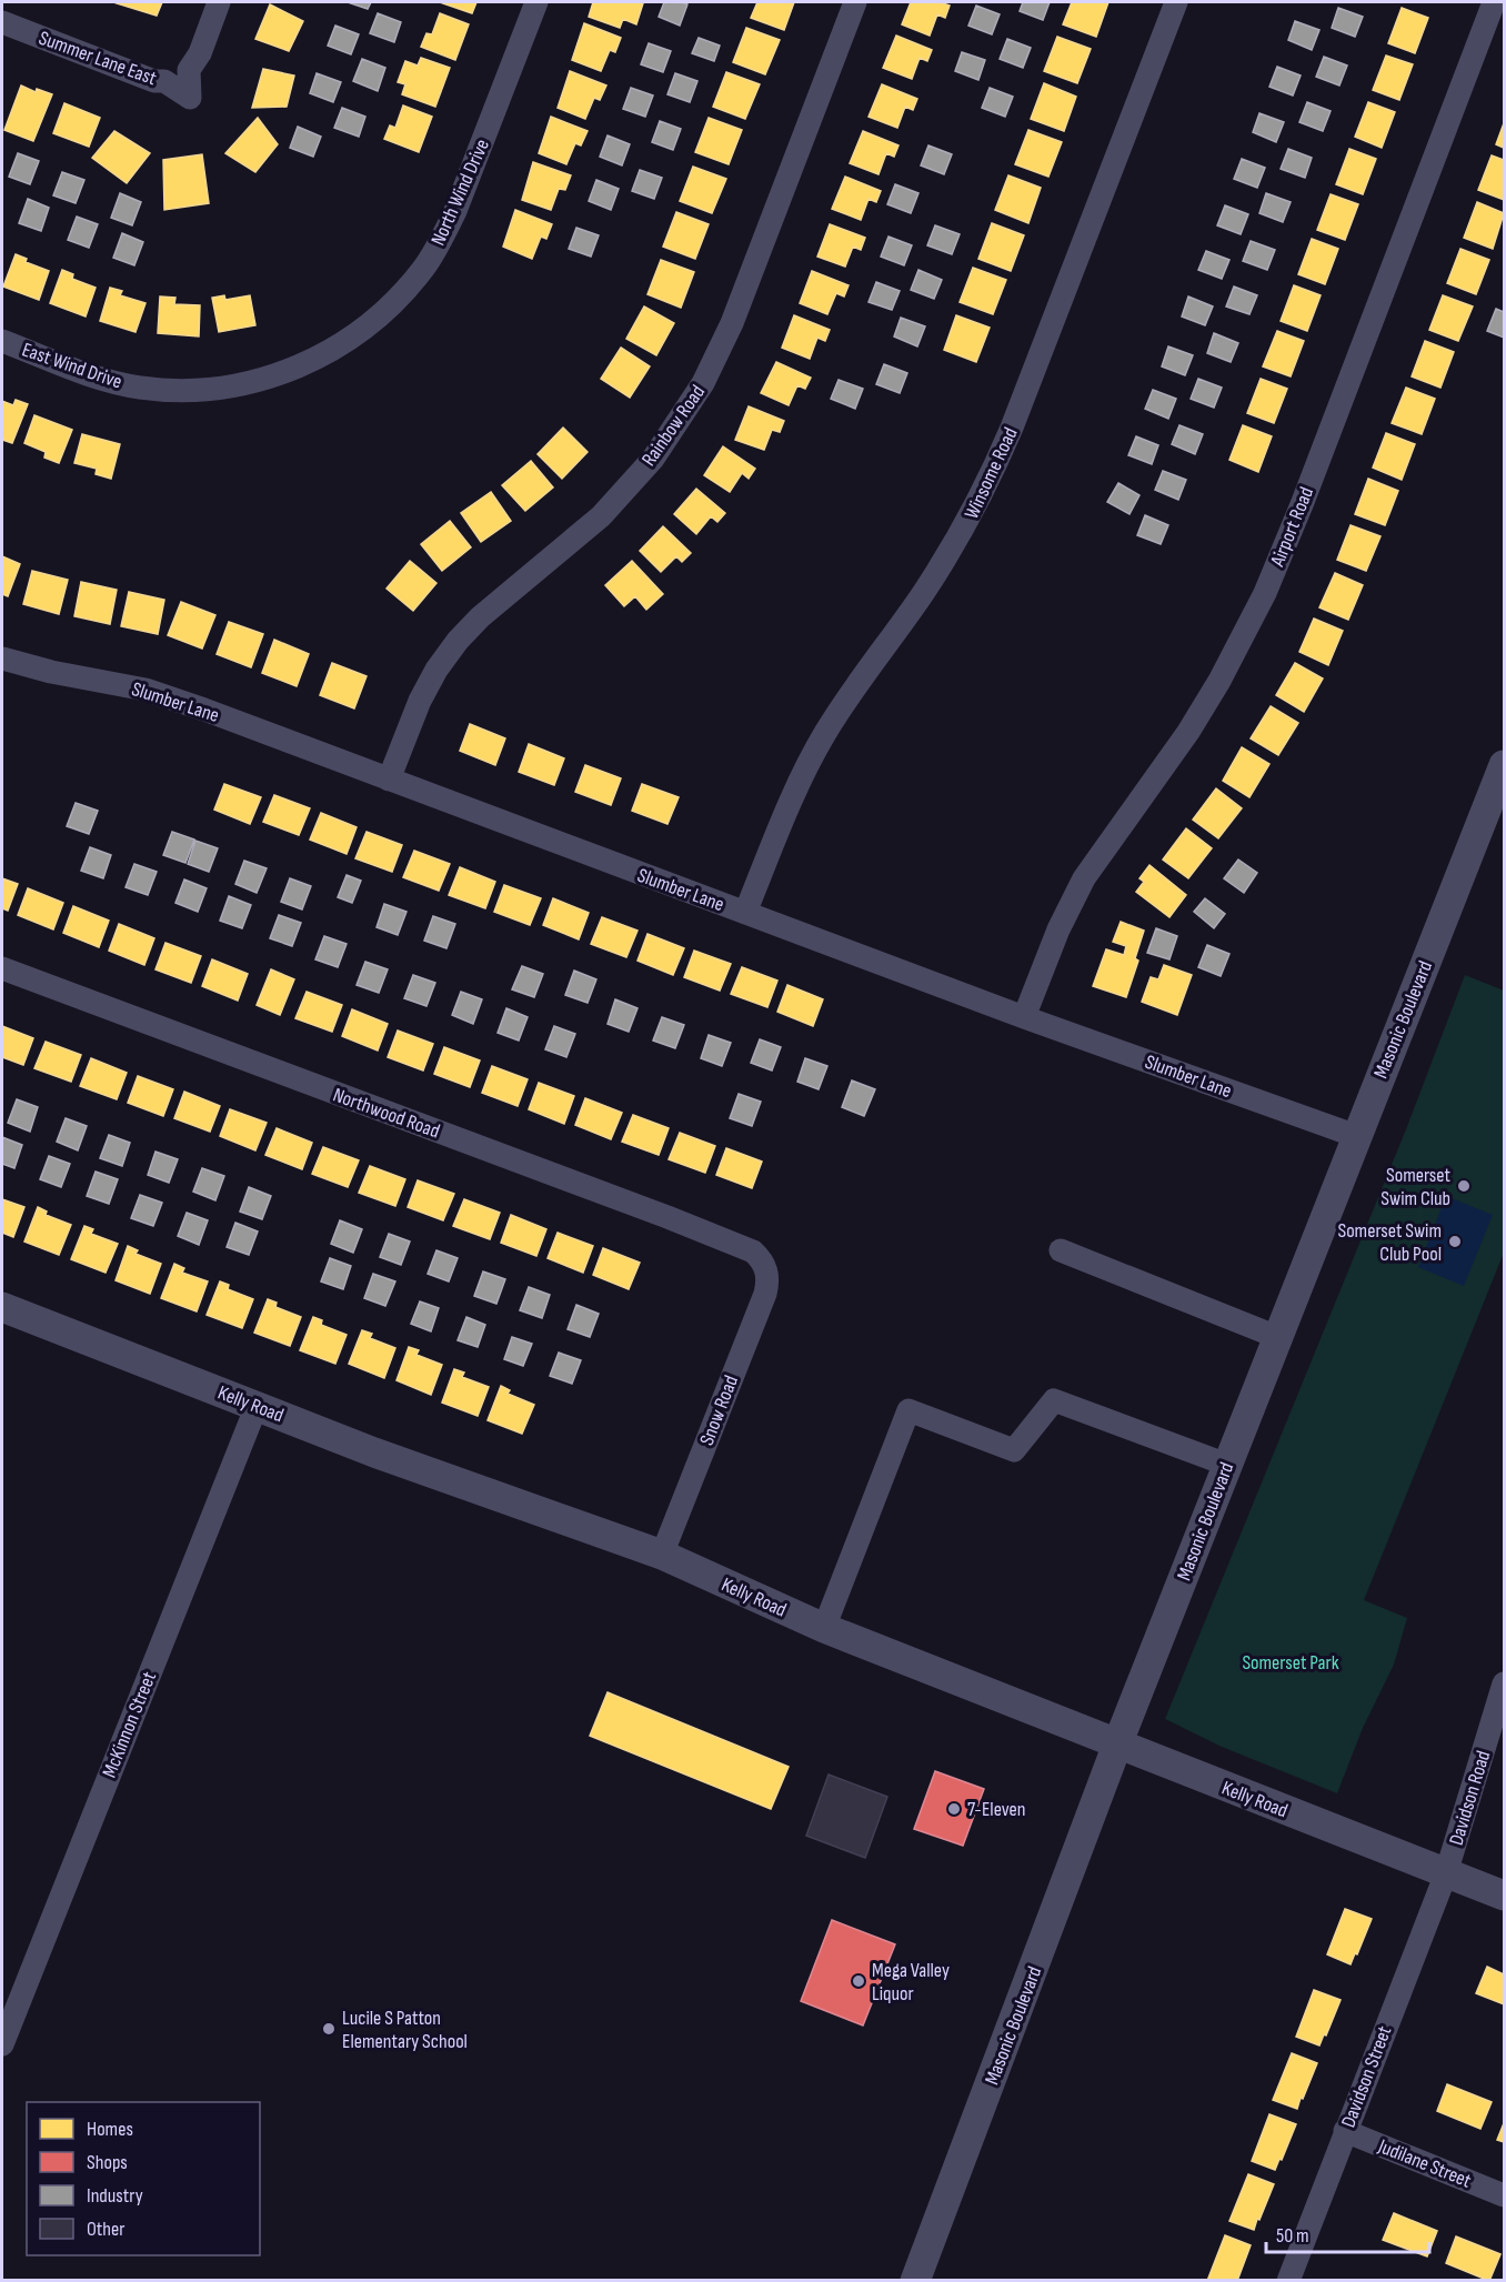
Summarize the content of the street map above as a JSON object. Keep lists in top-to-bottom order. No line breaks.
{"streets":{"street":["Summer Lane East","North Wind Drive","East Wind Drive","Rainbow Road","Winsome Road","Airport Road","Slumber Lane","Masonic Boulevard","Northwood Road","Kelly Road","Snow Road","McKinnon Street","Davidson Road","Davidson Street","Judilane Street"]},"crossings":[["North Wind Drive","East Wind Drive"],["Rainbow Road","Slumber Lane"],["Winsome Road","Slumber Lane"],["Airport Road","Slumber Lane"],["Slumber Lane","Masonic Boulevard"],["Masonic Boulevard","Kelly Road"],["Northwood Road","Snow Road"],["Kelly Road","Snow Road"],["Kelly Road","McKinnon Street"],["Kelly Road","Davidson Road"],["Kelly Road","Davidson Street"],["Davidson Road","Davidson Street"],["Davidson Street","Judilane Street"]],"parks":["Somerset Park"],"places":["Somerset Swim Club","Somerset Swim Club Pool","7-Eleven","Mega Valley Liquor","Lucile S Patton Elementary School"],"legend":["Homes","Shops","Industry","Other"],"scale_bar":"50 m"}
